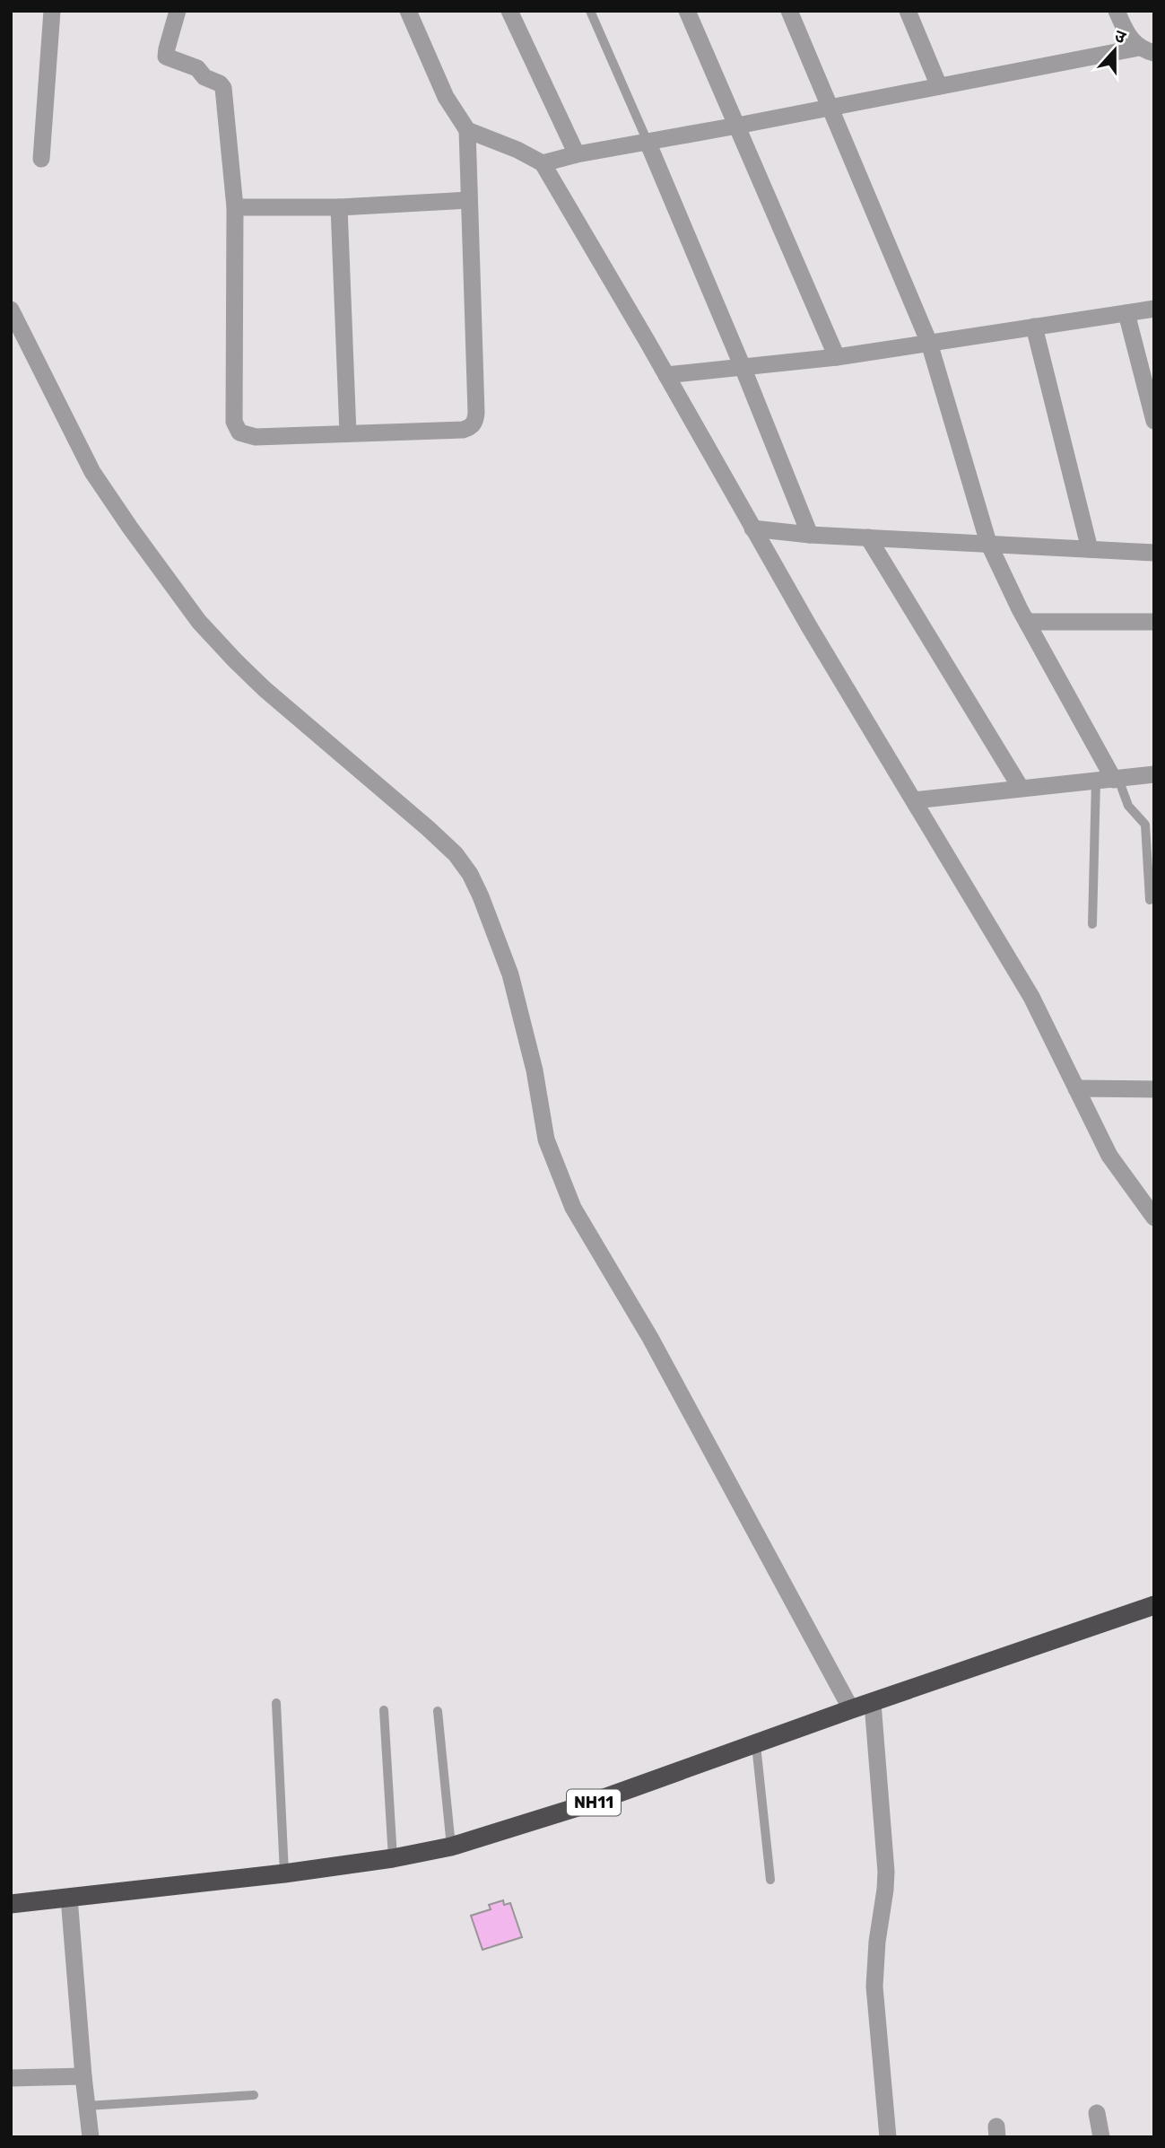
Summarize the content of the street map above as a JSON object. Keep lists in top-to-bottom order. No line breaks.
{"streets":{"highway":["NH11"]},"north":"top"}
